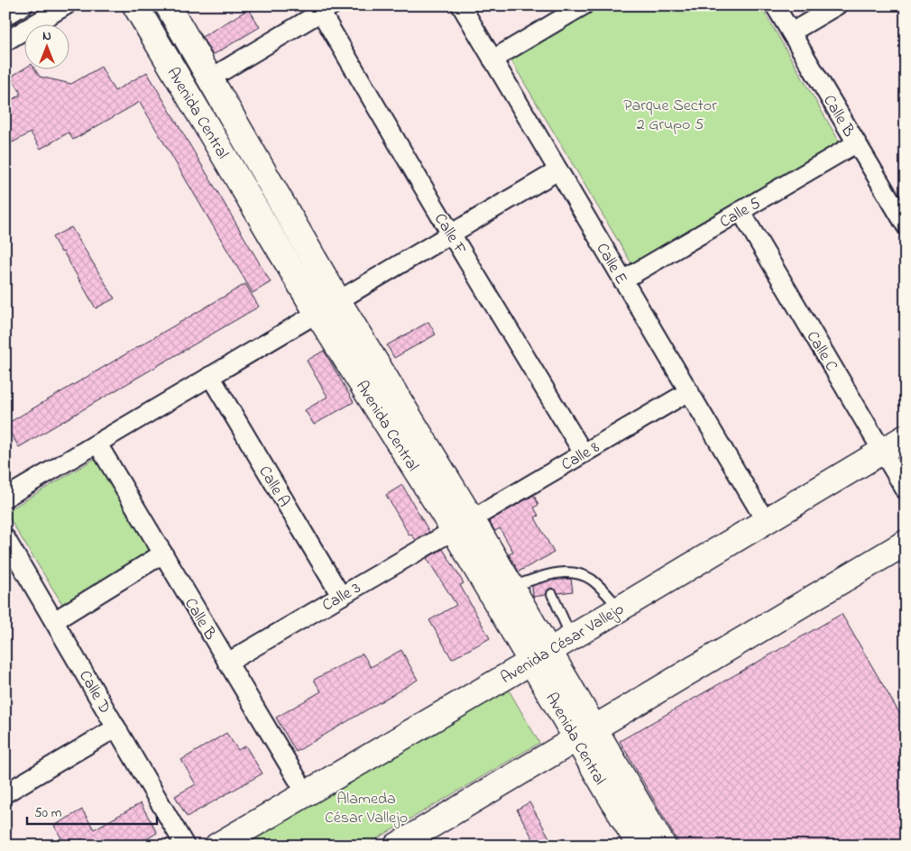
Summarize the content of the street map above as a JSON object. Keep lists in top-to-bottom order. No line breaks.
{"streets":{"street":["Avenida Central","Calle B","Calle 5","Calle F","Calle E","Calle C","Calle 8","Calle A","Calle 3","Avenida César Vallejo","Calle D"]},"crossings":[["Avenida Central","Calle 8"],["Avenida Central","Calle 3"],["Avenida Central","Avenida César Vallejo"],["Calle B","Calle 5"],["Calle B","Calle 3"],["Calle B","Avenida César Vallejo"],["Calle 5","Calle E"],["Calle 5","Calle C"],["Calle F","Calle 8"],["Calle E","Calle 8"],["Calle E","Avenida César Vallejo"],["Calle C","Avenida César Vallejo"],["Calle 8","Calle 3"],["Calle A","Calle 3"]],"parks":["Parque Sector 2 Grupo 5","Alameda César Vallejo"],"scale_bar":"50 m","north":"top"}
